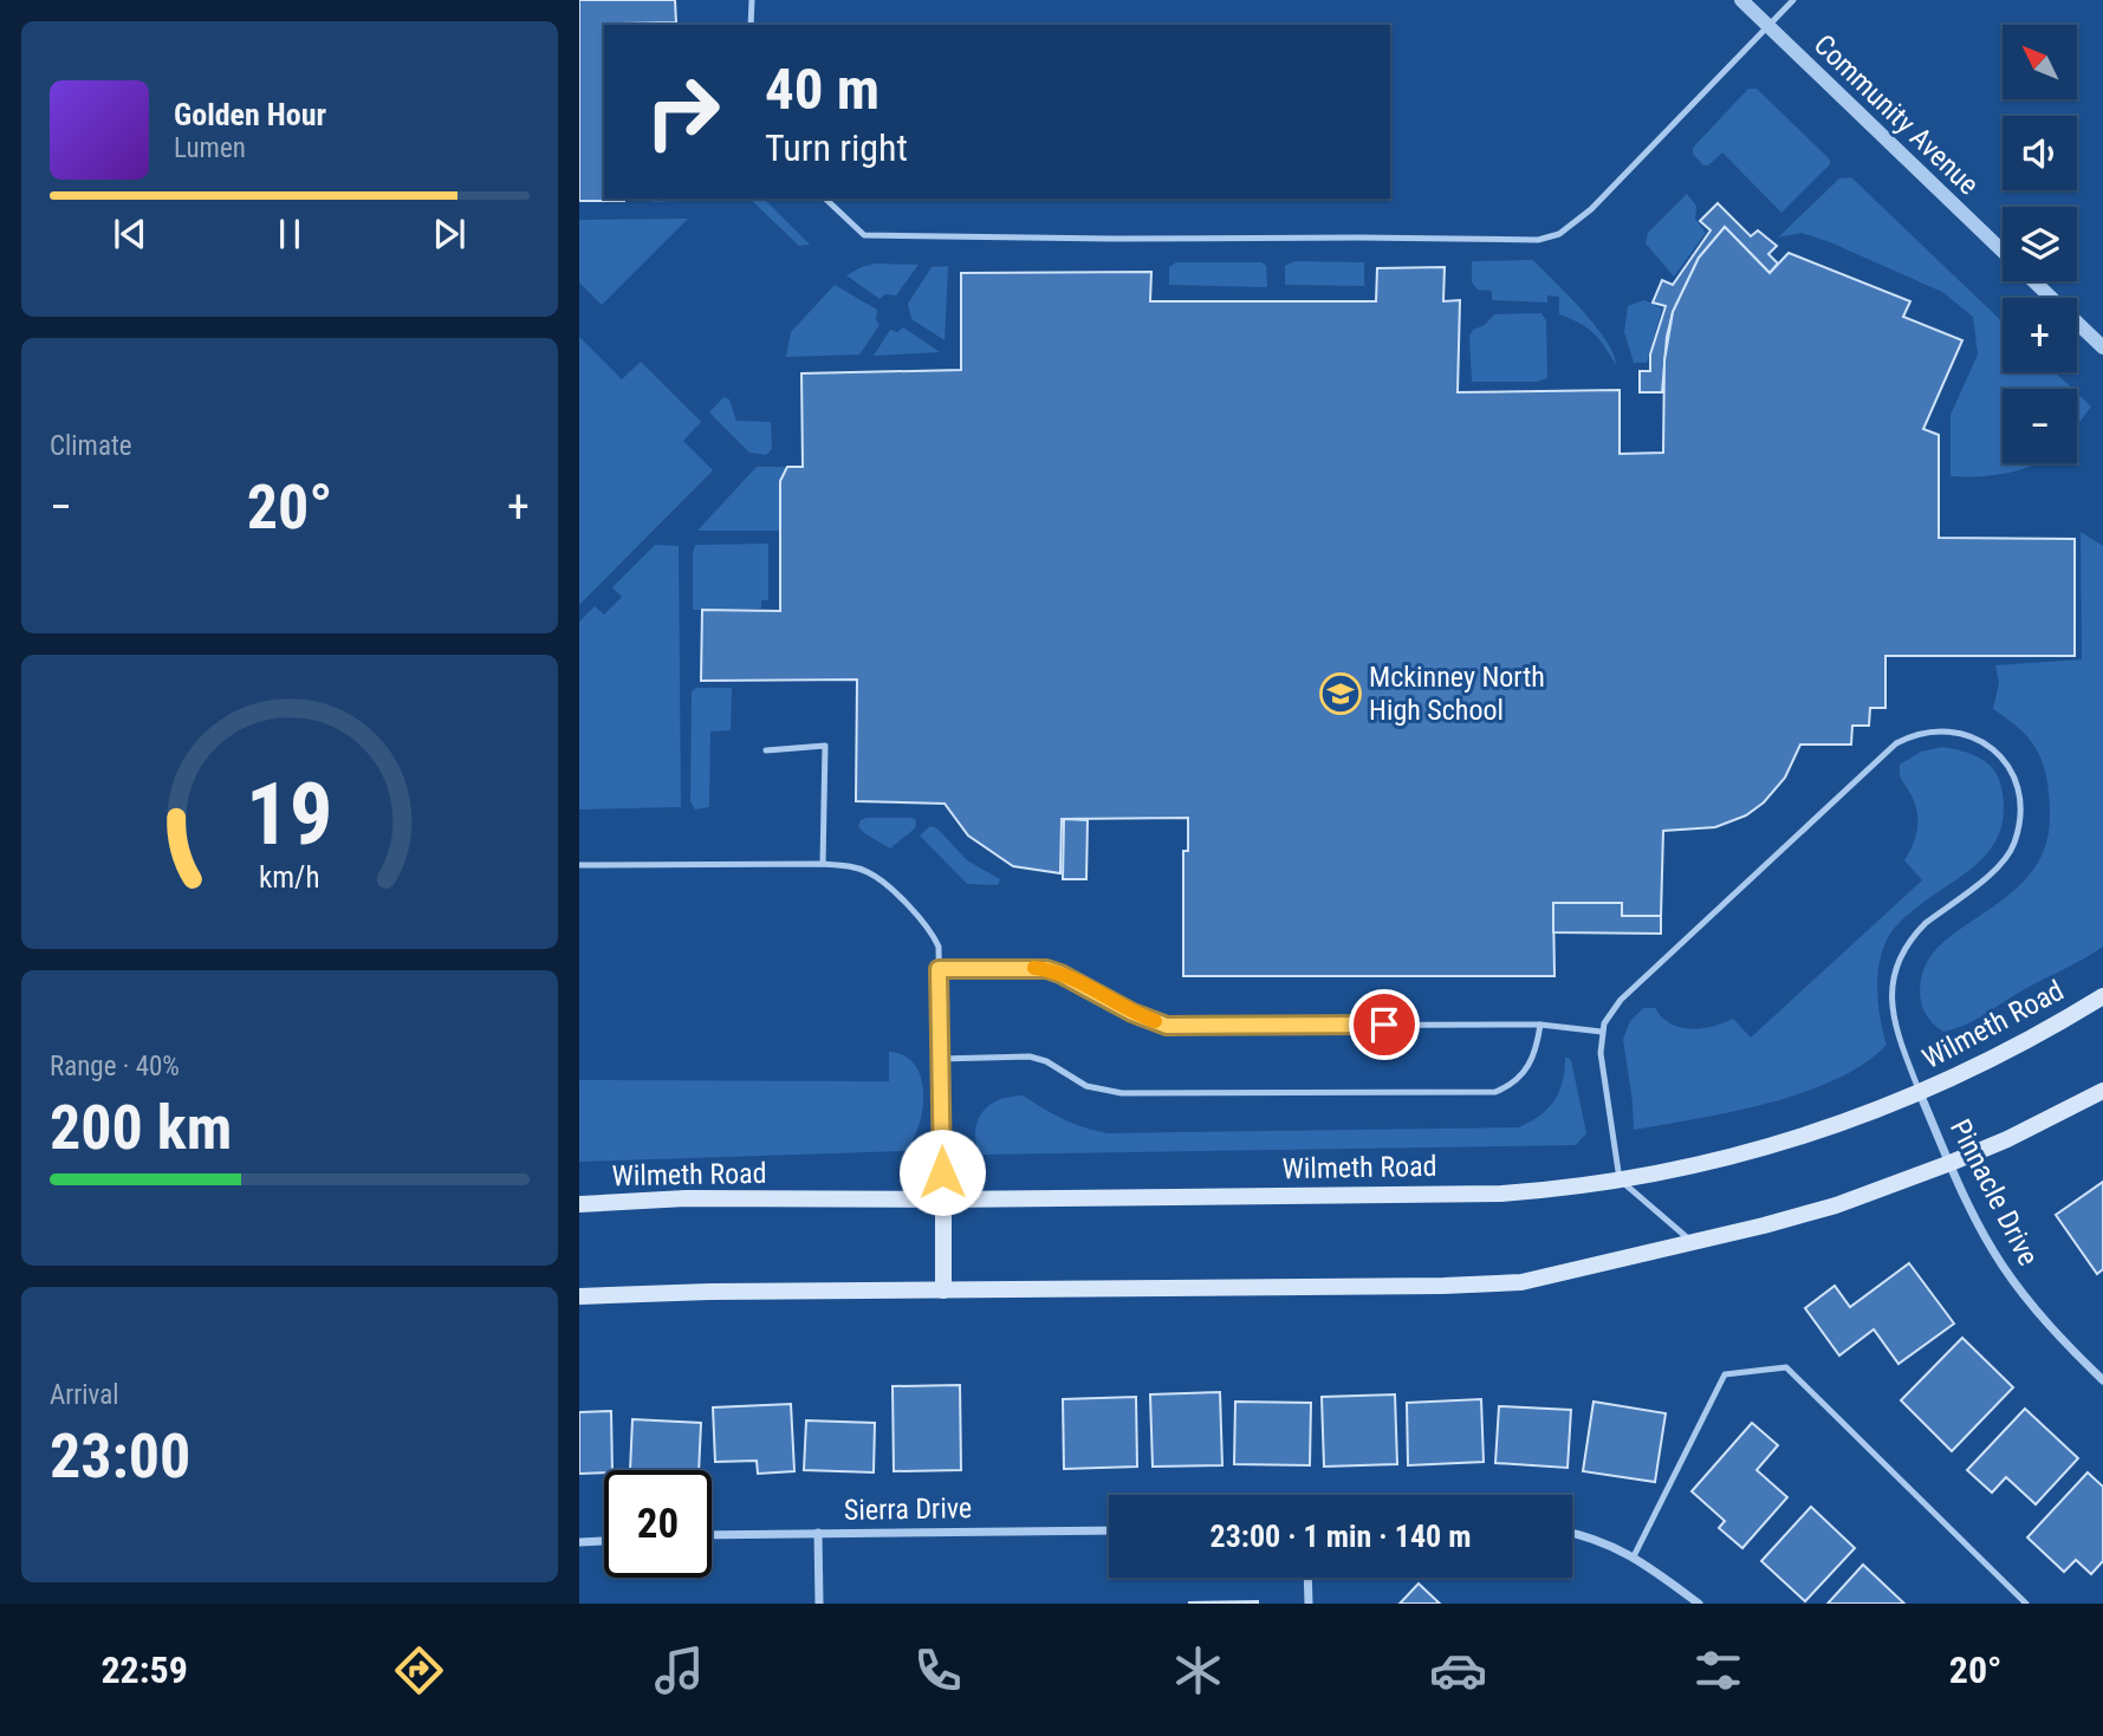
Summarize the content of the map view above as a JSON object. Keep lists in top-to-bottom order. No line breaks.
{"streets":{"main road":["Wilmeth Road"],"street":["Community Avenue","Pinnacle Drive","Sierra Drive"]},"crossings":[["Wilmeth Road","Pinnacle Drive"]],"places":{"school or university":["Mckinney North High School"]},"north":"top left","page":{"map_buttons":["+","−"],"turn":["40 m","Turn right"],"song":["Golden Hour","Lumen"],"tile":["Climate",["Range · 40%","200 km"],["Arrival","23:00"]],"heat":["−","20°","+"],"limit":"20","trip":"23:00 · 1 min · 140 m","tabs":["22:59","20°"],"gauge":["19","km/h"]}}
